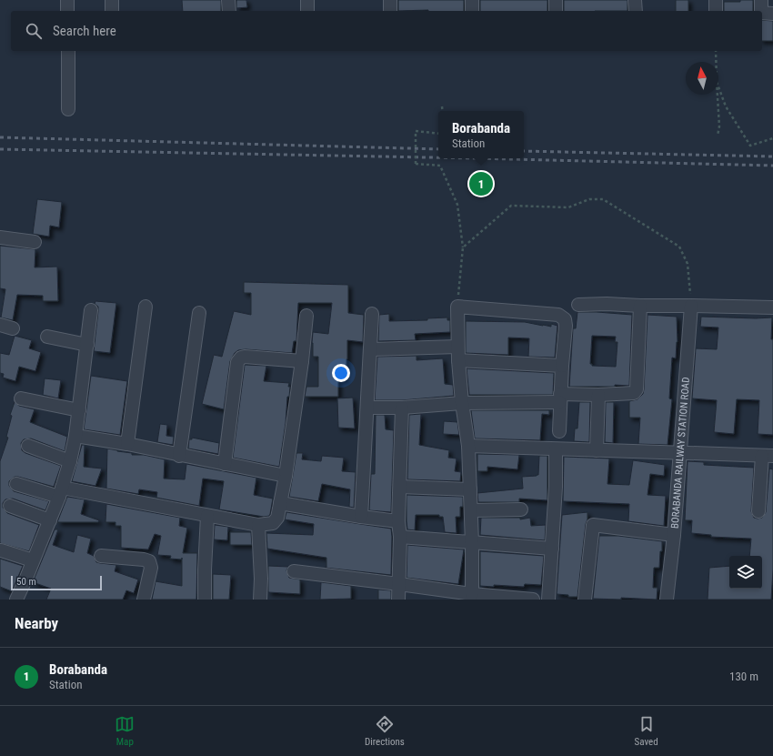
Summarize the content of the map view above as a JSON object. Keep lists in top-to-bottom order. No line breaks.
{"streets":{"street":["BORABANDA RAILWAY STATION ROAD"]},"scale_bar":"50 m","north":"top","page":{"search":"Search here","popup":["Borabanda","Station"],"pins":"1","scale":"50 m","heading":"Nearby","list":[{"mark":"1","name":"Borabanda","note":"Station","value":"130 m"}],"nav":["Map","Directions","Saved"]}}
